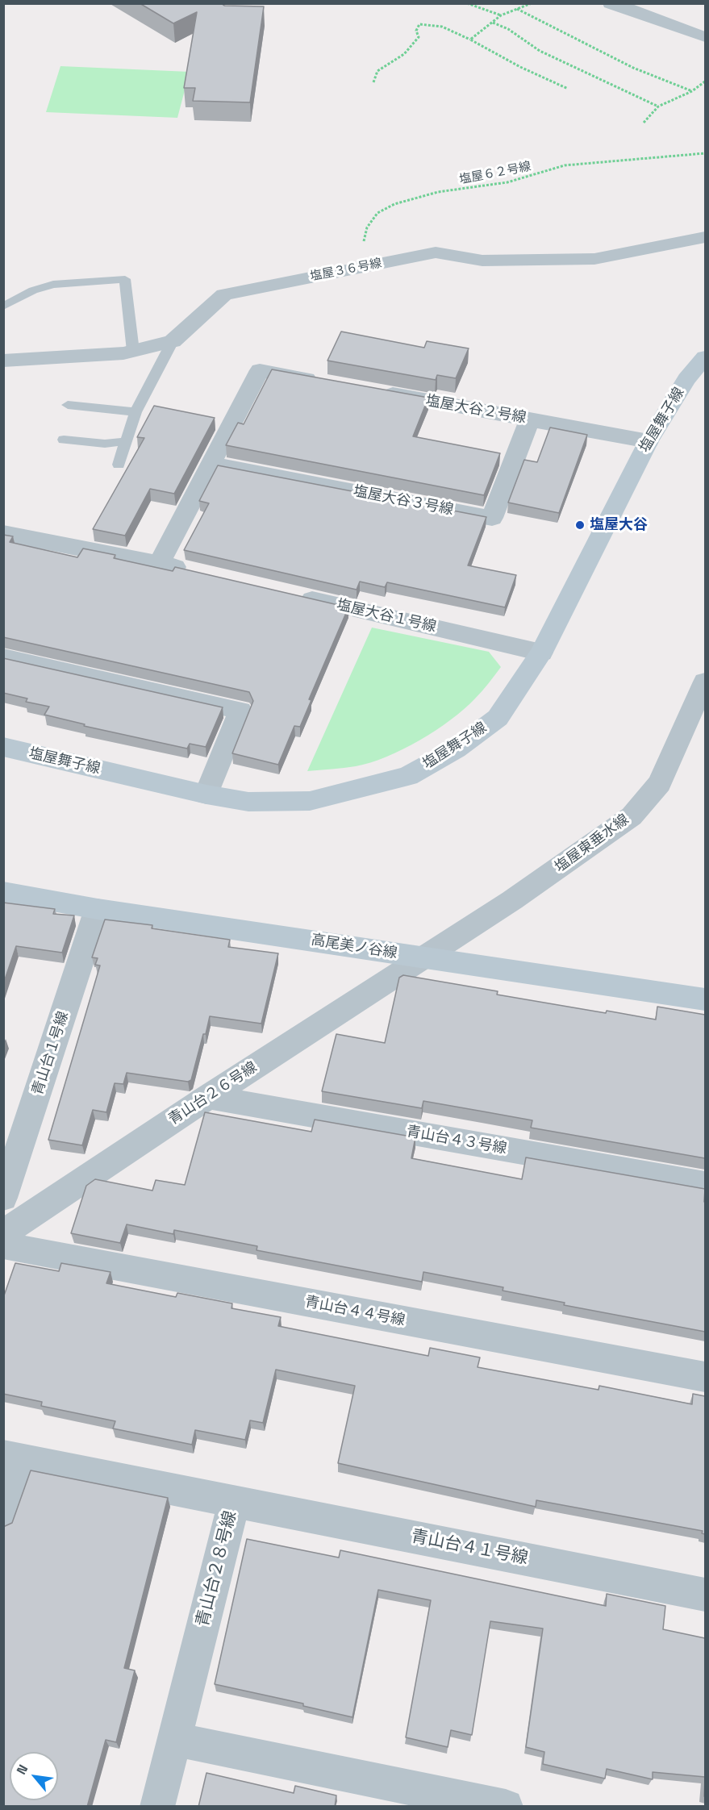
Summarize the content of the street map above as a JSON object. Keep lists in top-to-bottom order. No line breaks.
{"streets":{"street":["塩屋３６号線","塩屋大谷２号線","塩屋舞子線","塩屋大谷３号線","塩屋大谷１号線","塩屋東垂水線","高尾美ノ谷線","青山台１号線","青山台２６号線","青山台４３号線","青山台４４号線","青山台４１号線","青山台２８号線"],"path":["塩屋６２号線"]},"crossings":[["塩屋６２号線","塩屋３６号線"],["塩屋大谷２号線","塩屋舞子線"],["塩屋大谷２号線","塩屋大谷３号線"],["塩屋舞子線","塩屋大谷１号線"],["塩屋東垂水線","高尾美ノ谷線"],["塩屋東垂水線","青山台２６号線"],["高尾美ノ谷線","青山台１号線"],["高尾美ノ谷線","青山台２６号線"],["青山台２６号線","青山台４３号線"],["青山台４１号線","青山台２８号線"]],"places":["塩屋大谷"],"north":"top left"}
